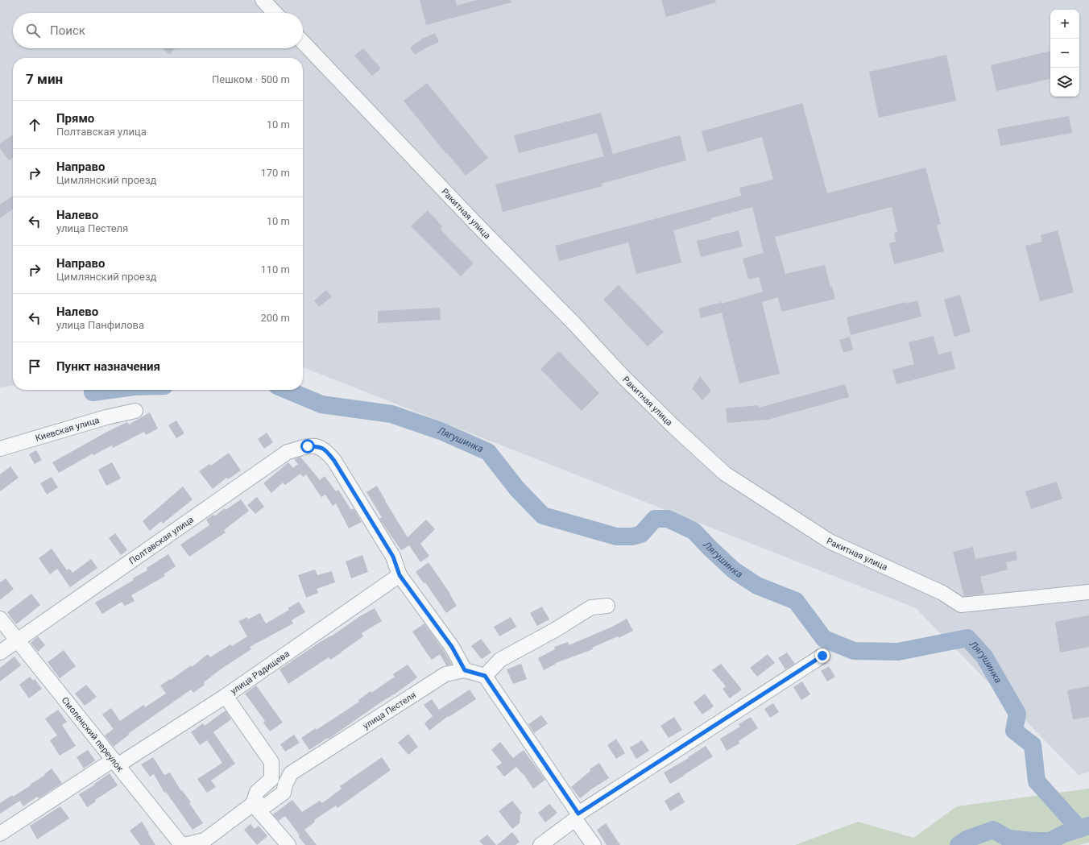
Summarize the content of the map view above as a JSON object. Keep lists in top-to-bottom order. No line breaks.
{"streets":{"street":["Ракитная улица","Киевская улица","Полтавская улица","улица Радищева","улица Пестеля","Смоленский переулок"]},"crossings":[["Полтавская улица","улица Радищева"],["Полтавская улица","Смоленский переулок"],["улица Радищева","Смоленский переулок"]],"water":["Лягушинка"],"page":{"map_buttons":["+","−"],"search":"Поиск","heading":["7 мин","Пешком · 500 m"],"list":[["Прямо","Полтавская улица","10 m"],["Направо","Цимлянский проезд","170 m"],["Налево","улица Пестеля","10 m"],["Направо","Цимлянский проезд","110 m"],["Налево","улица Панфилова","200 m"],"Пункт назначения"]}}
